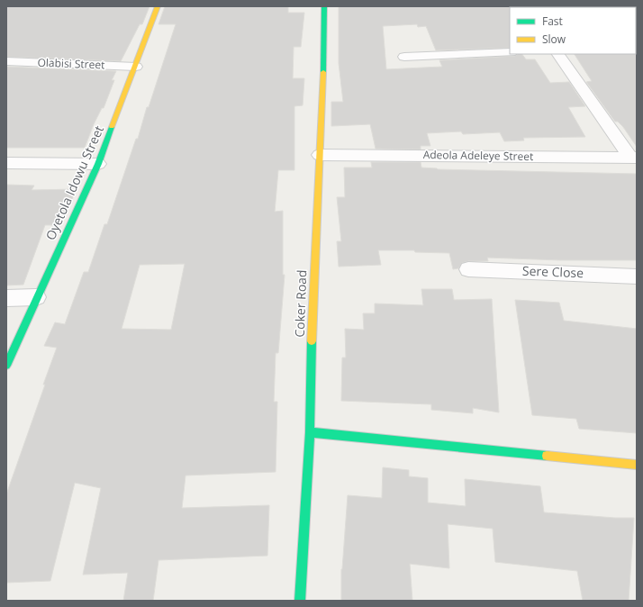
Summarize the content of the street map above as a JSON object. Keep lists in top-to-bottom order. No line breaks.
{"streets":{"street":["Olabisi Street","Adeola Adeleye Street","Oyetola Idowu Street","Sere Close","Coker Road"]},"crossings":[["Olabisi Street","Oyetola Idowu Street"],["Adeola Adeleye Street","Coker Road"]],"legend":["Fast","Slow"]}
